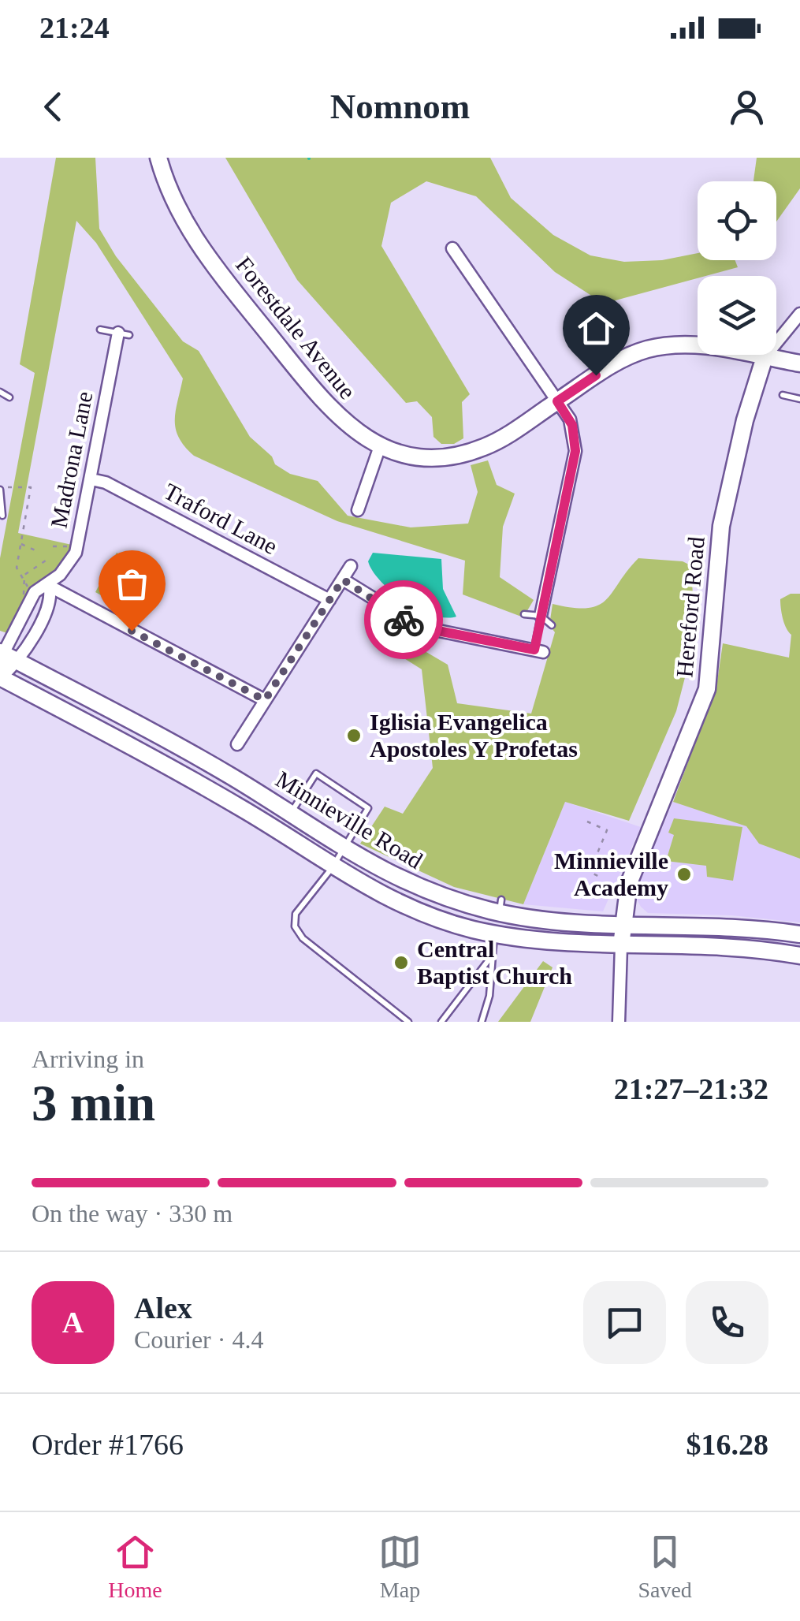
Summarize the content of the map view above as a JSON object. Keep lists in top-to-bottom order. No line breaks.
{"streets":{"main road":["Forestdale Avenue","Hereford Road","Minnieville Road"],"street":["Madrona Lane","Traford Lane"]},"crossings":[["Forestdale Avenue","Hereford Road"],["Madrona Lane","Traford Lane"],["Madrona Lane","Minnieville Road"],["Hereford Road","Minnieville Road"]],"places":["Iglisia Evangelica Apostoles Y Profetas","Minnieville Academy","Central Baptist Church"],"page":{"status":"21:24","header":"Nomnom","heading":["3 min","Arriving in","21:27–21:32"],"panel":["Alex","Courier · 4.4","Order #1766","$16.28"],"bar":"On the way · 330 m","round":"A","tabs":["Home","Map","Saved"]}}
